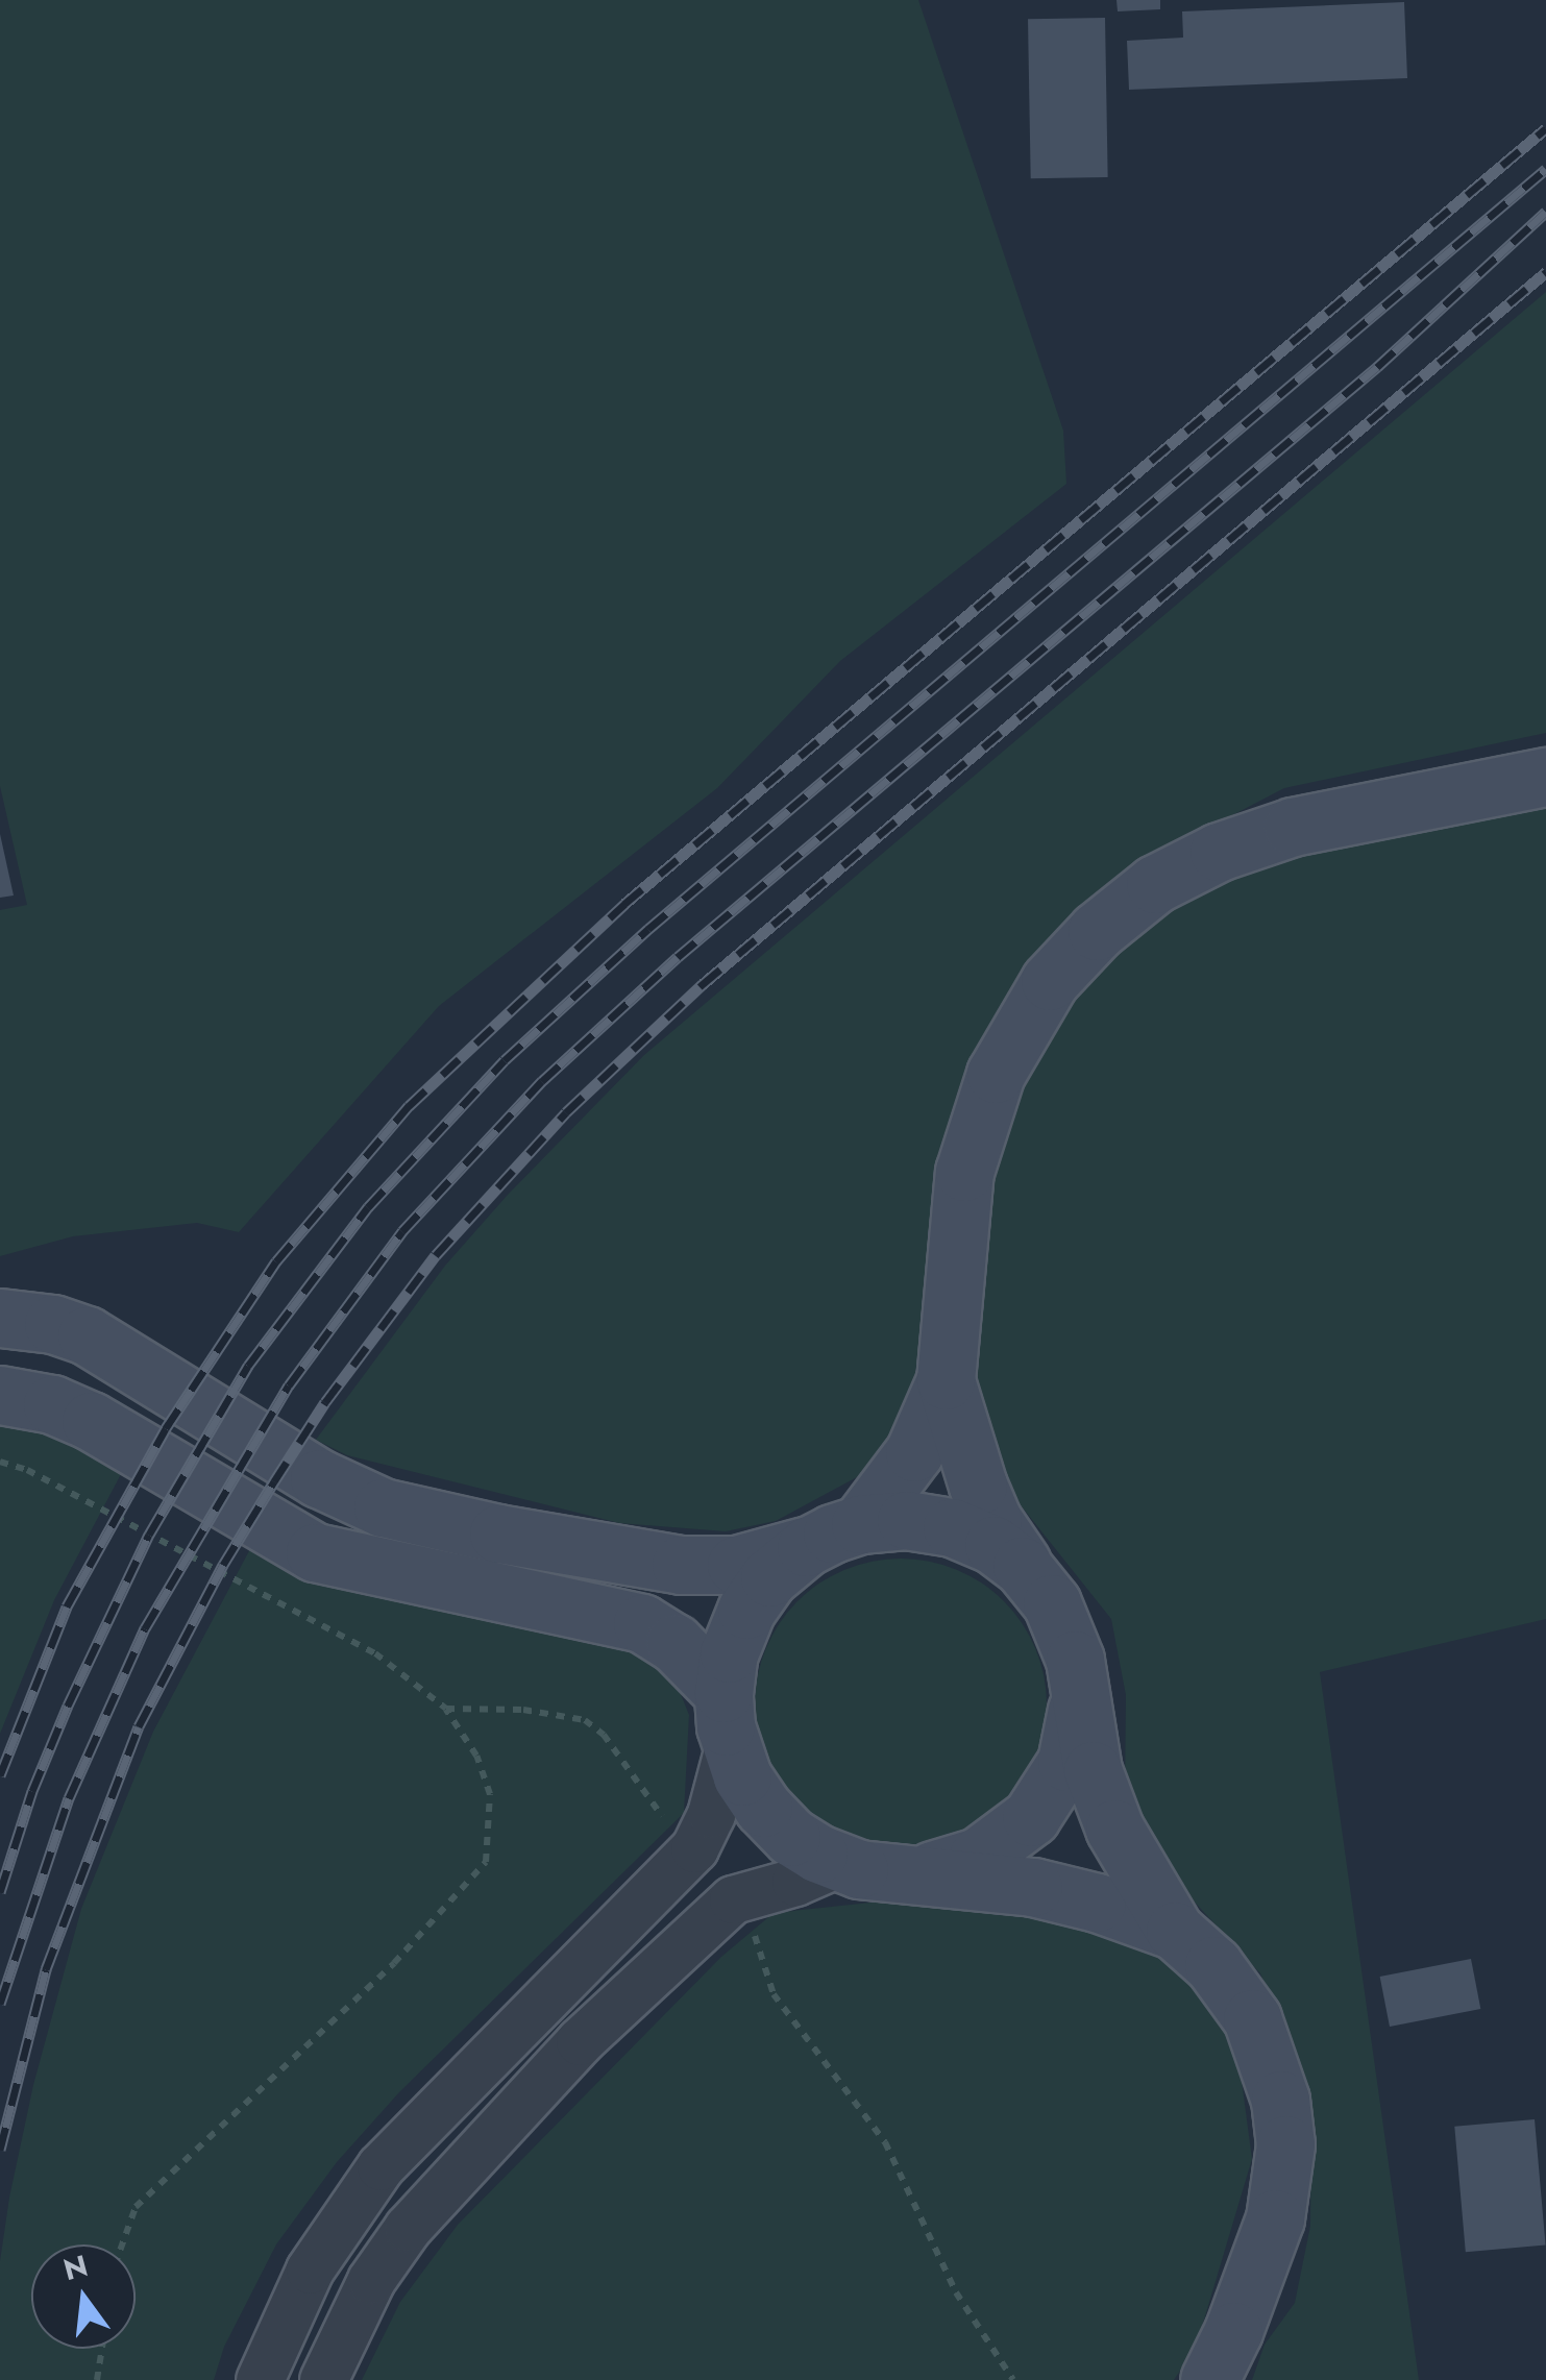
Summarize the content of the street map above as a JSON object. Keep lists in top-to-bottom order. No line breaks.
{"north":"top"}
